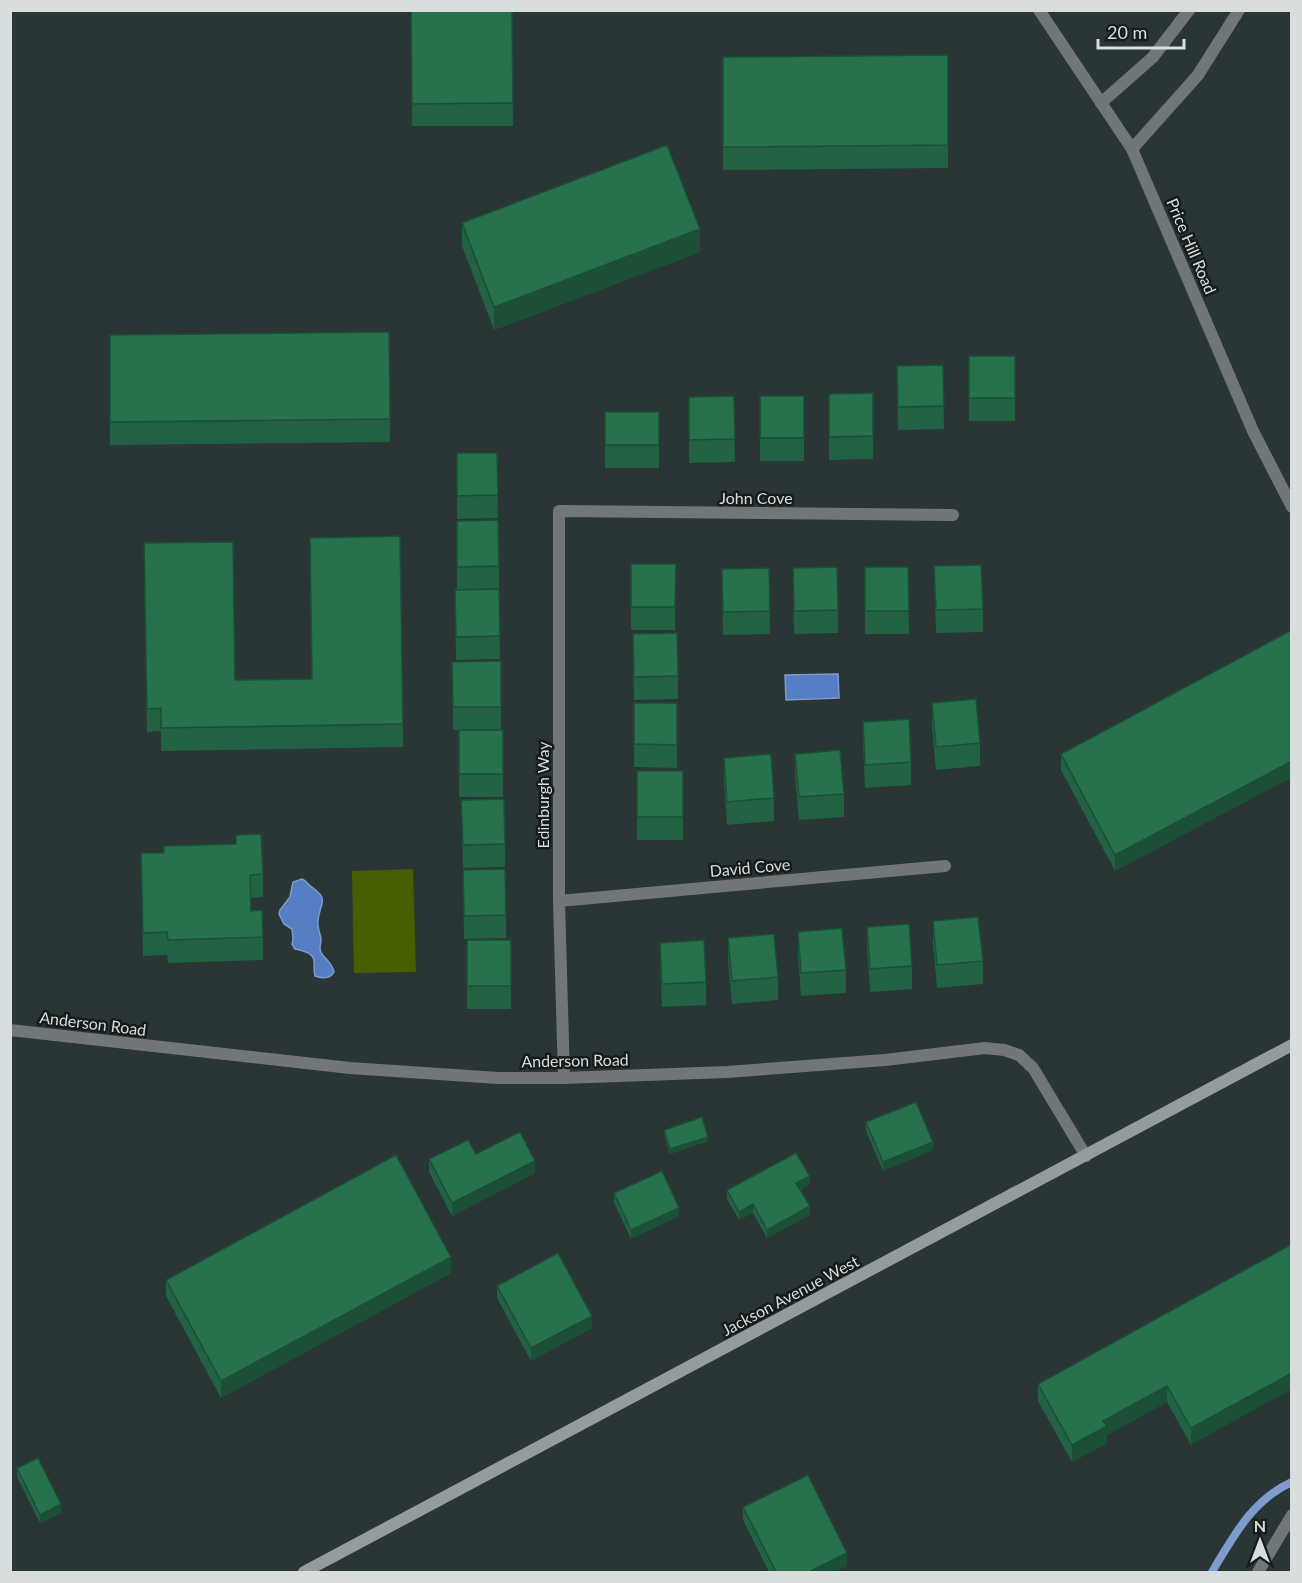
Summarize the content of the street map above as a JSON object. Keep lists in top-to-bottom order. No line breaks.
{"streets":{"main road":["Jackson Avenue West"],"street":["Price Hill Road","John Cove","Edinburgh Way","David Cove","Anderson Road"]},"crossings":[["John Cove","Edinburgh Way"],["Edinburgh Way","David Cove"],["Edinburgh Way","Anderson Road"],["Anderson Road","Jackson Avenue West"]],"scale_bar":"20 m","north":"top"}
